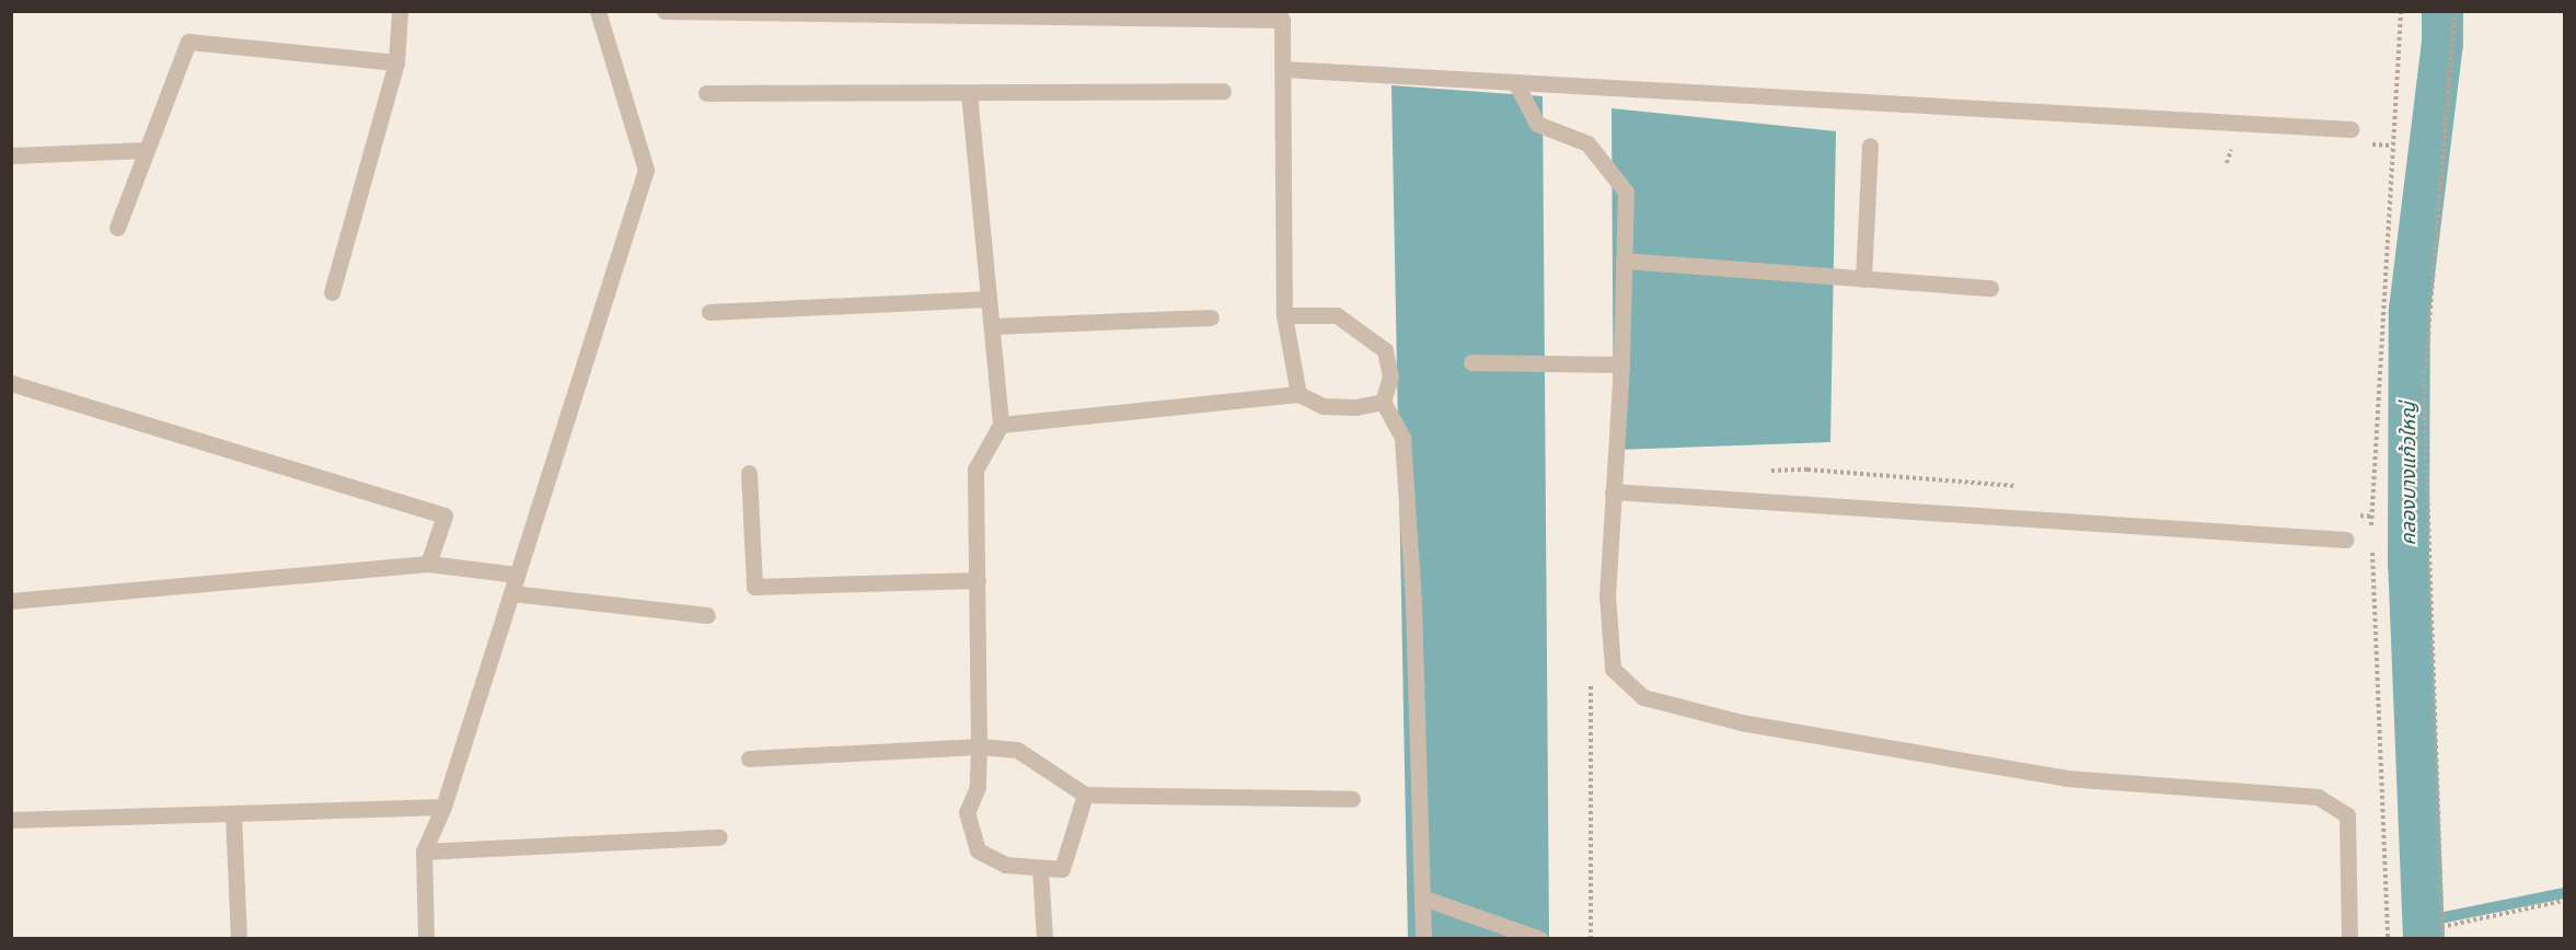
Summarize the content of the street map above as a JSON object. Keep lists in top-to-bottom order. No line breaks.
{"water":["คลองบางแก้วใหญ่"]}
